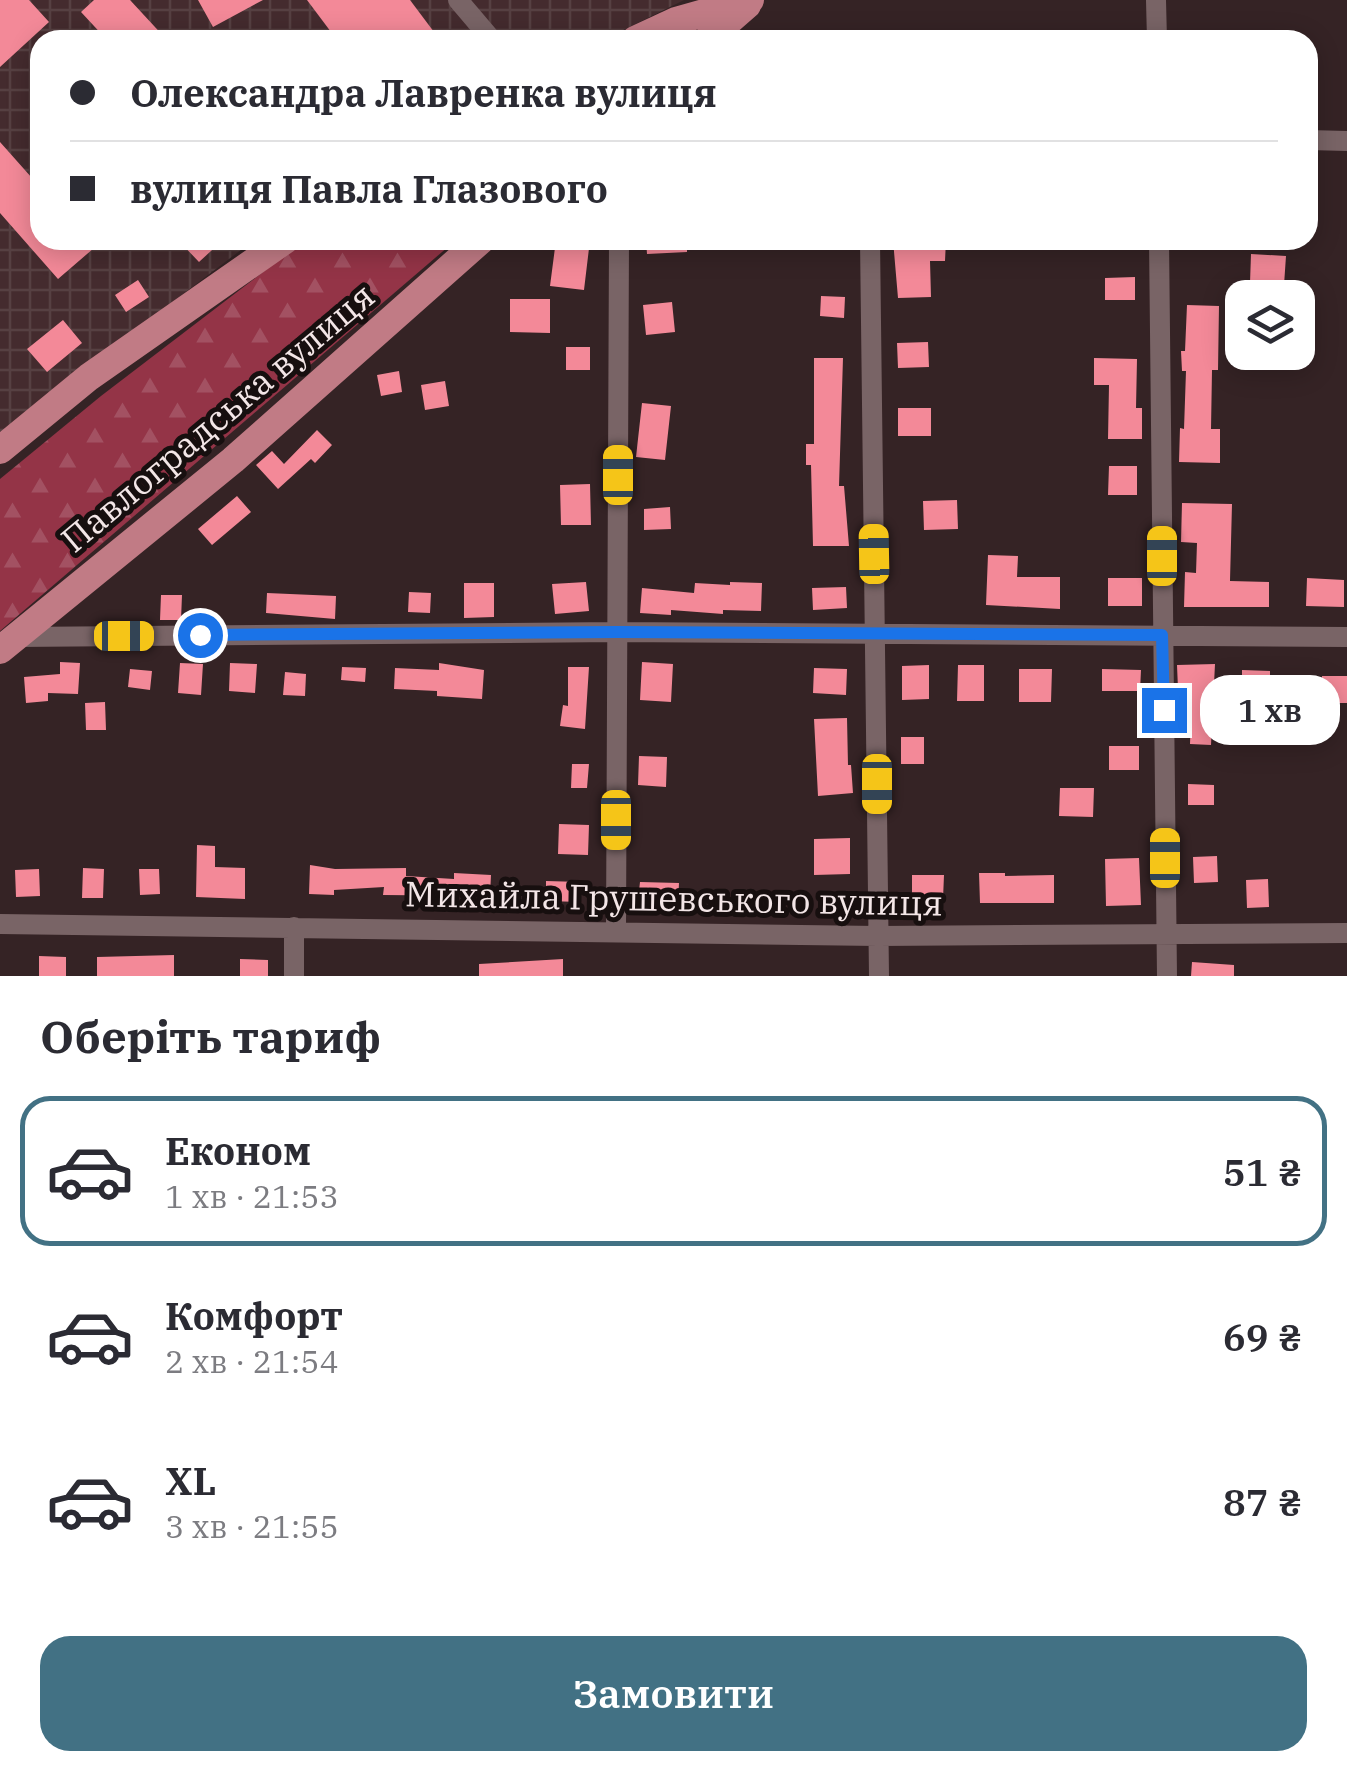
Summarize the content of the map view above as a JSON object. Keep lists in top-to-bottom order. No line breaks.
{"streets":{"main road":["Павлоградська вулиця"],"street":["Михайла Грушевського вулиця"]},"page":{"banner":["Олександра Лавренка вулиця","вулиця Павла Глазового"],"bubble":"1 хв","heading":"Оберіть тариф","list":[{"name":"Економ","note":"1 хв · 21:53","value":"51 ₴"},{"name":"Комфорт","note":"2 хв · 21:54","value":"69 ₴"},{"name":"XL","note":"3 хв · 21:55","value":"87 ₴"}],"buttons":"Замовити"}}
